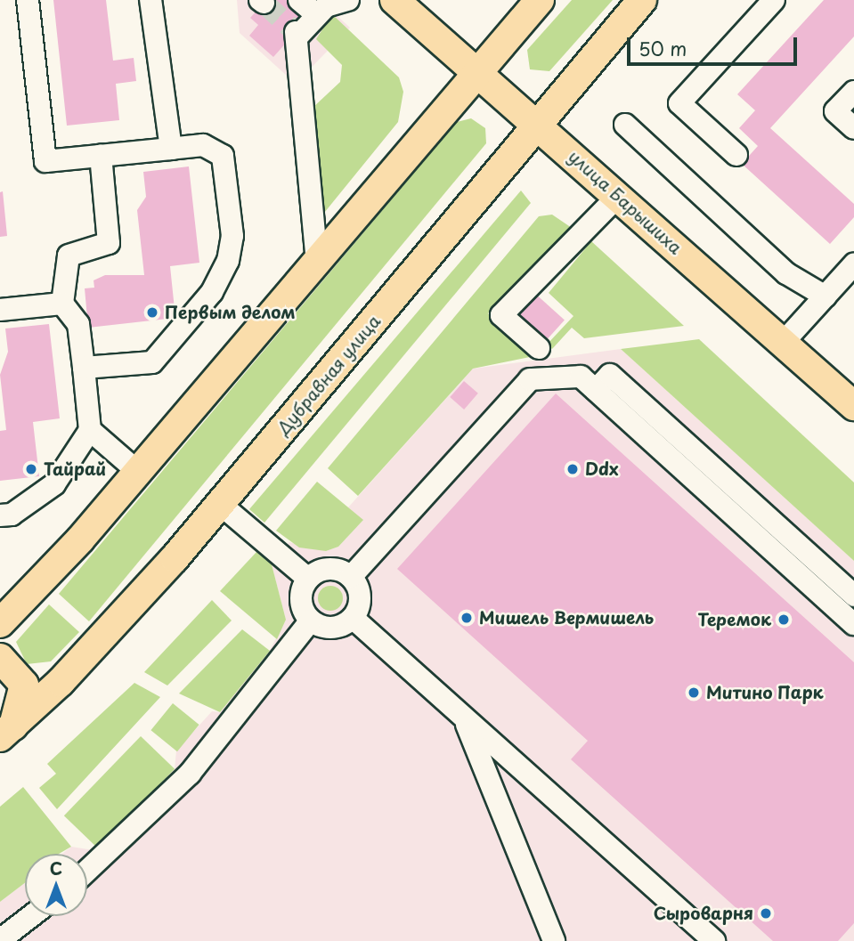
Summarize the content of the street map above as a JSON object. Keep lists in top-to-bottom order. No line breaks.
{"streets":{"main road":["улица Барышиха","Дубравная улица"]},"crossings":[["улица Барышиха","Дубравная улица"]],"places":["Первым делом","Тайрай","Ddx","Мишель Вермишель","Теремок","Митино Парк","Сыроварня"],"scale_bar":"50 m","north":"top"}
